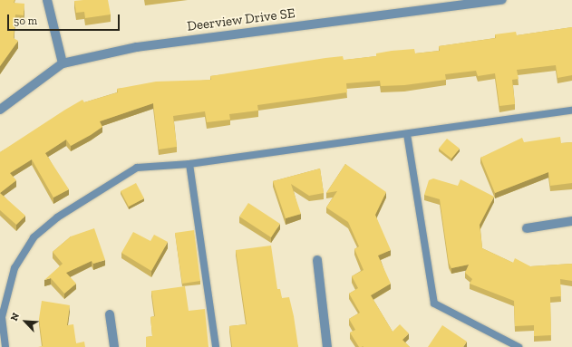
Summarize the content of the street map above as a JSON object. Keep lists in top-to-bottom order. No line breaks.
{"streets":{"street":["Deerview Drive SE"]},"scale_bar":"50 m","north":"top left"}
